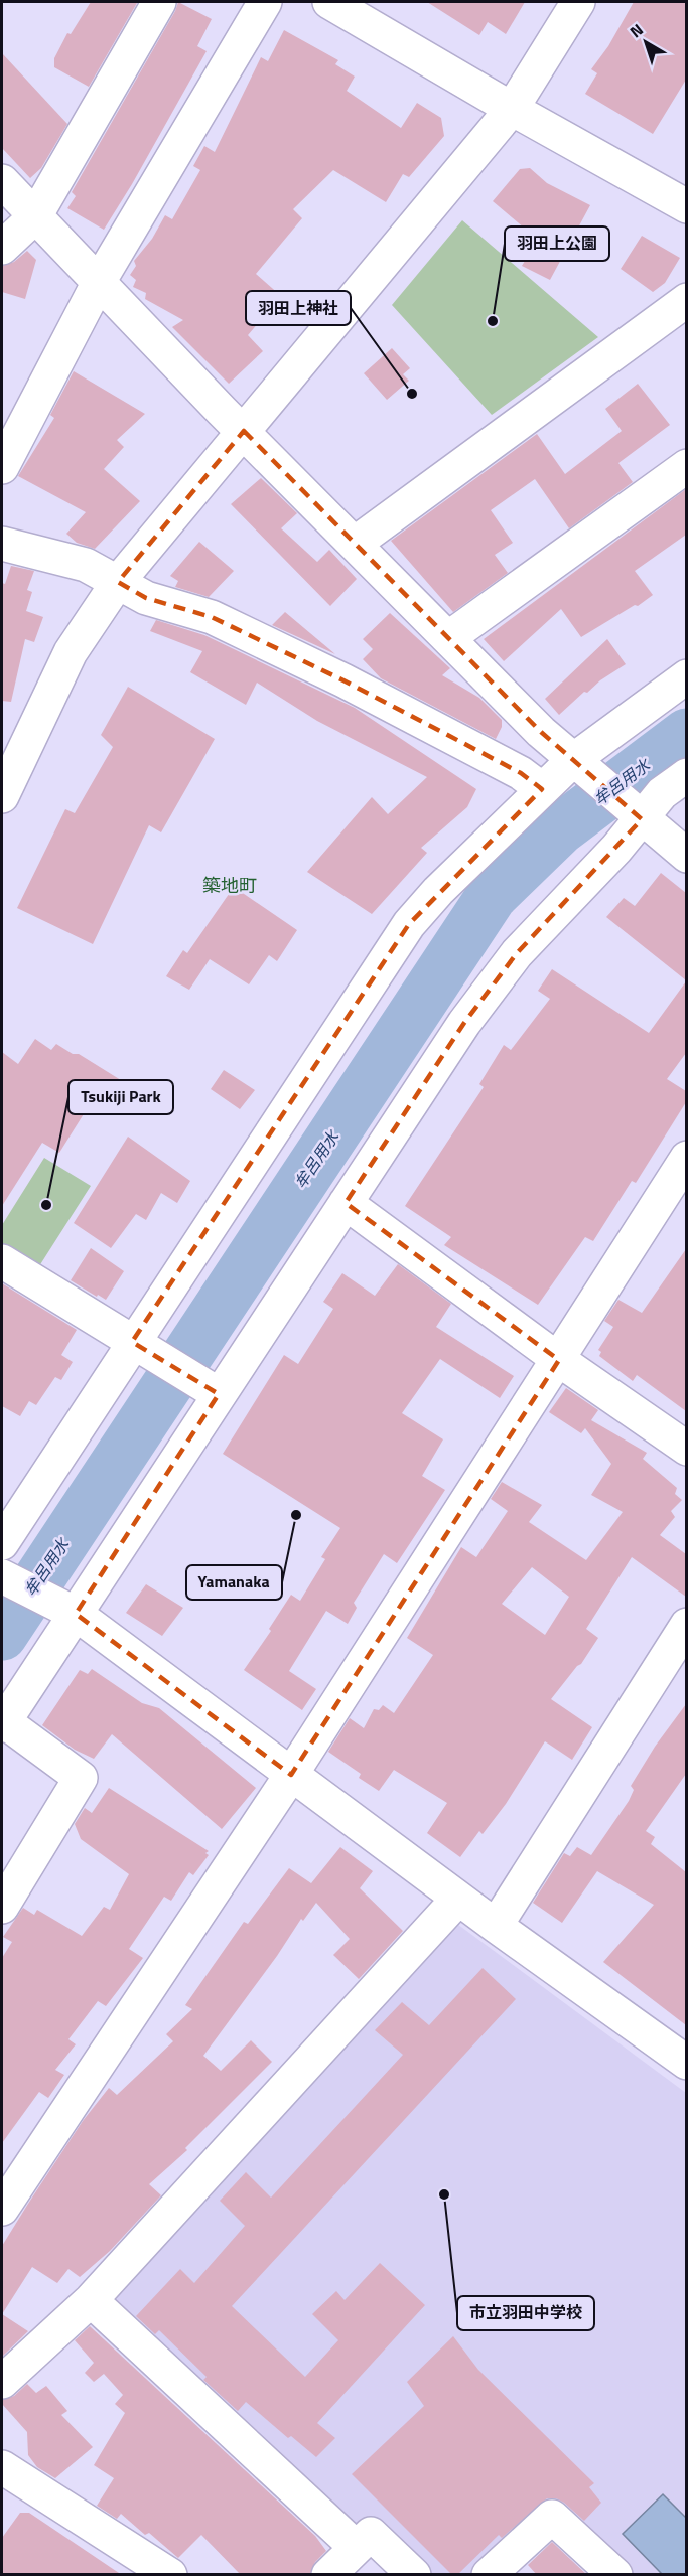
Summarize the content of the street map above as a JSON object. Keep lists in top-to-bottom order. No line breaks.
{"districts":["築地町"],"water":["牟呂用水"],"places":["羽田上公園","羽田上神社","Tsukiji Park","Yamanaka","市立羽田中学校"],"north":"top left"}
